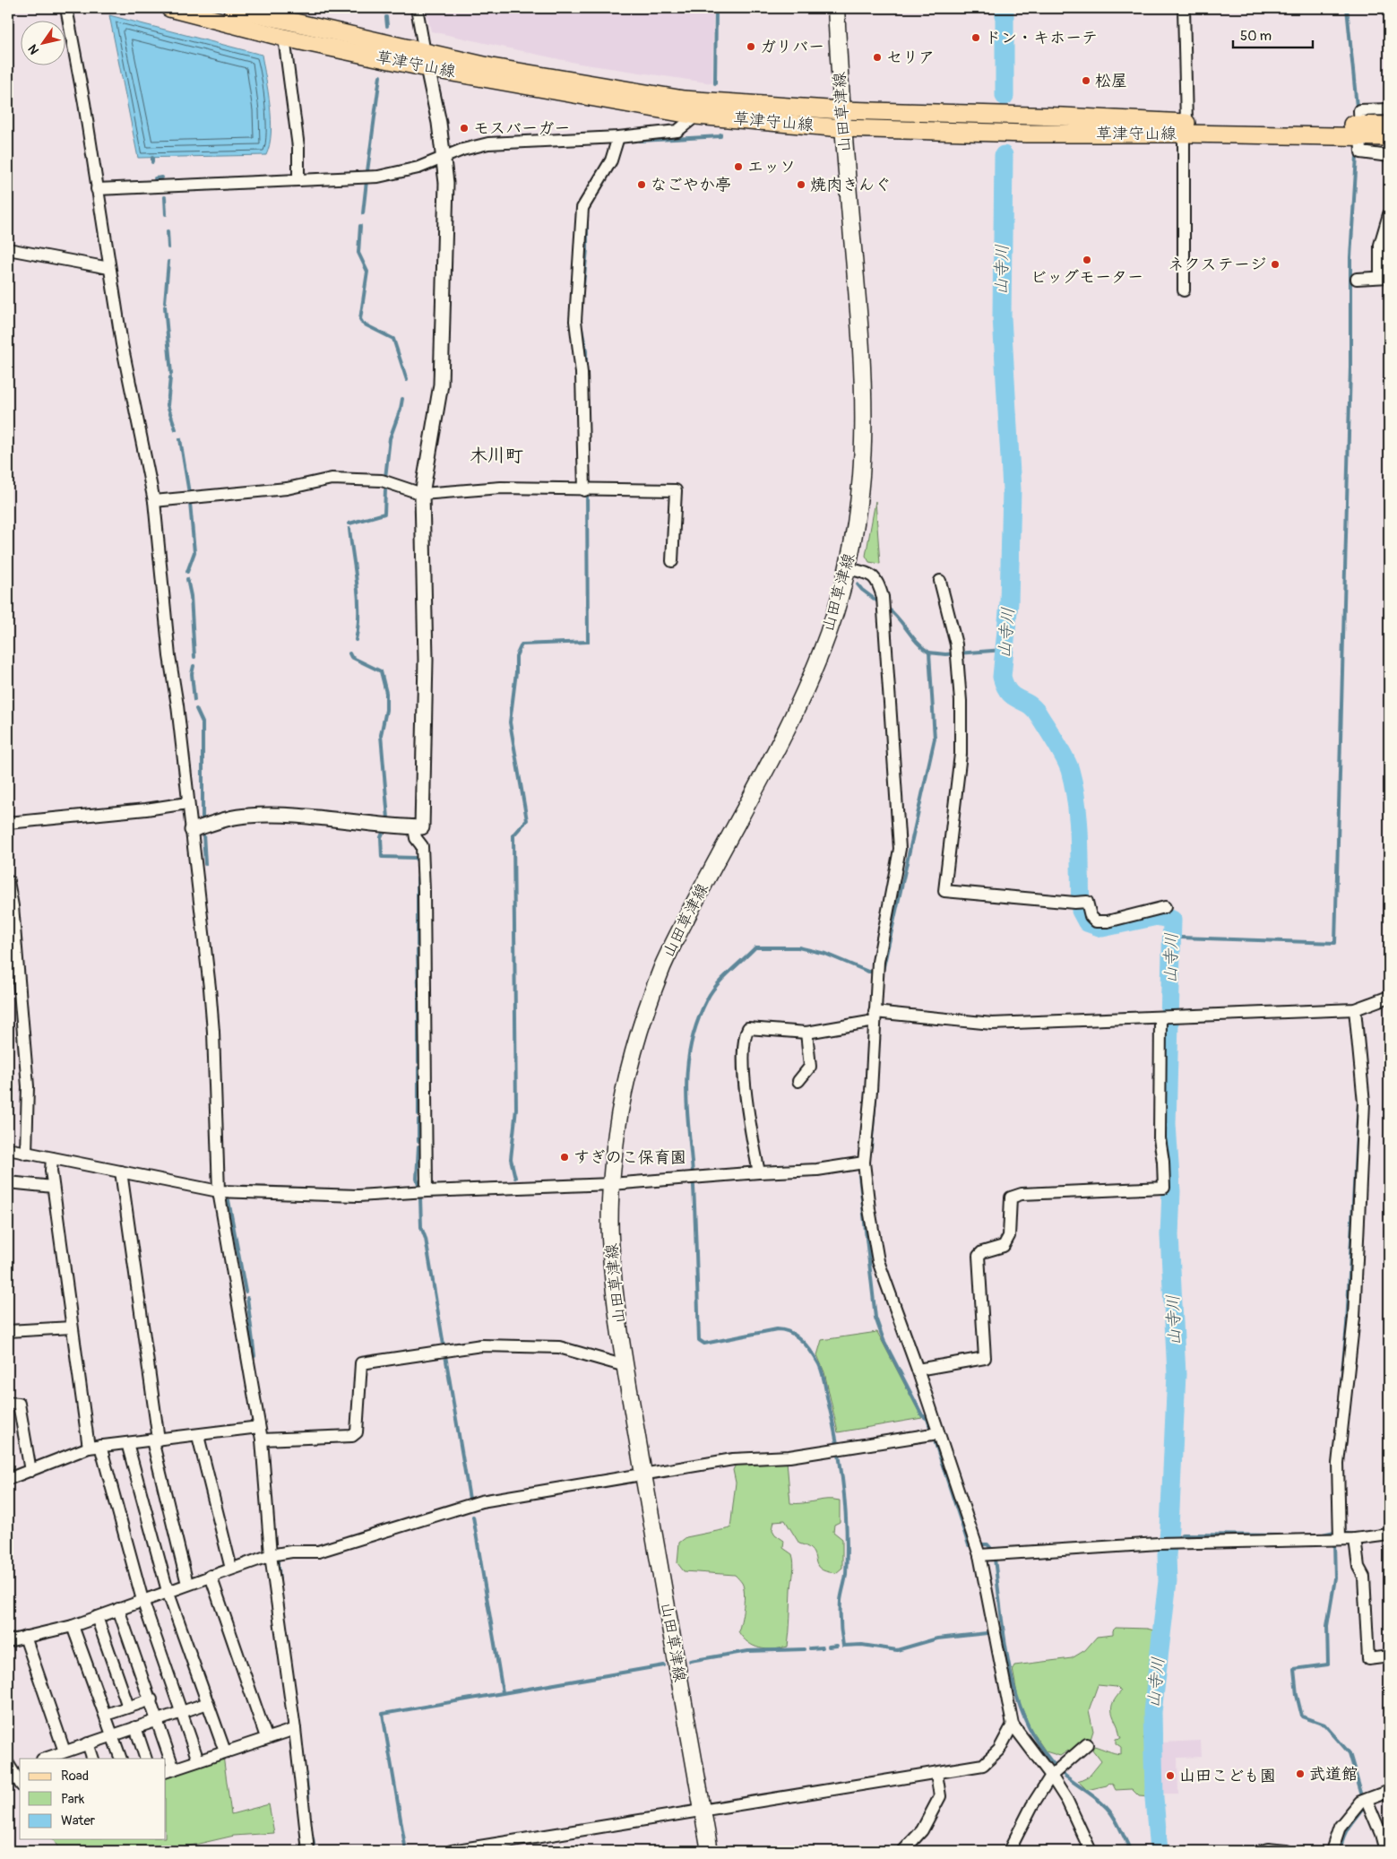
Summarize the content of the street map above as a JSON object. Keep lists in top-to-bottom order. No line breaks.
{"streets":{"main road":["草津守山線","山田草津線"]},"crossings":[["草津守山線","山田草津線"]],"districts":["木川町"],"water":["山寺川"],"places":["ドン・キホーテ","ガリバー","セリア","松屋","モスバーガー","エッソ","なごやか亭","焼肉きんぐ","ビッグモーター","ネクステージ","すぎのこ保育園","武道館","山田こども園"],"legend":["Road","Park","Water"],"scale_bar":"50 m","north":"bottom left"}
